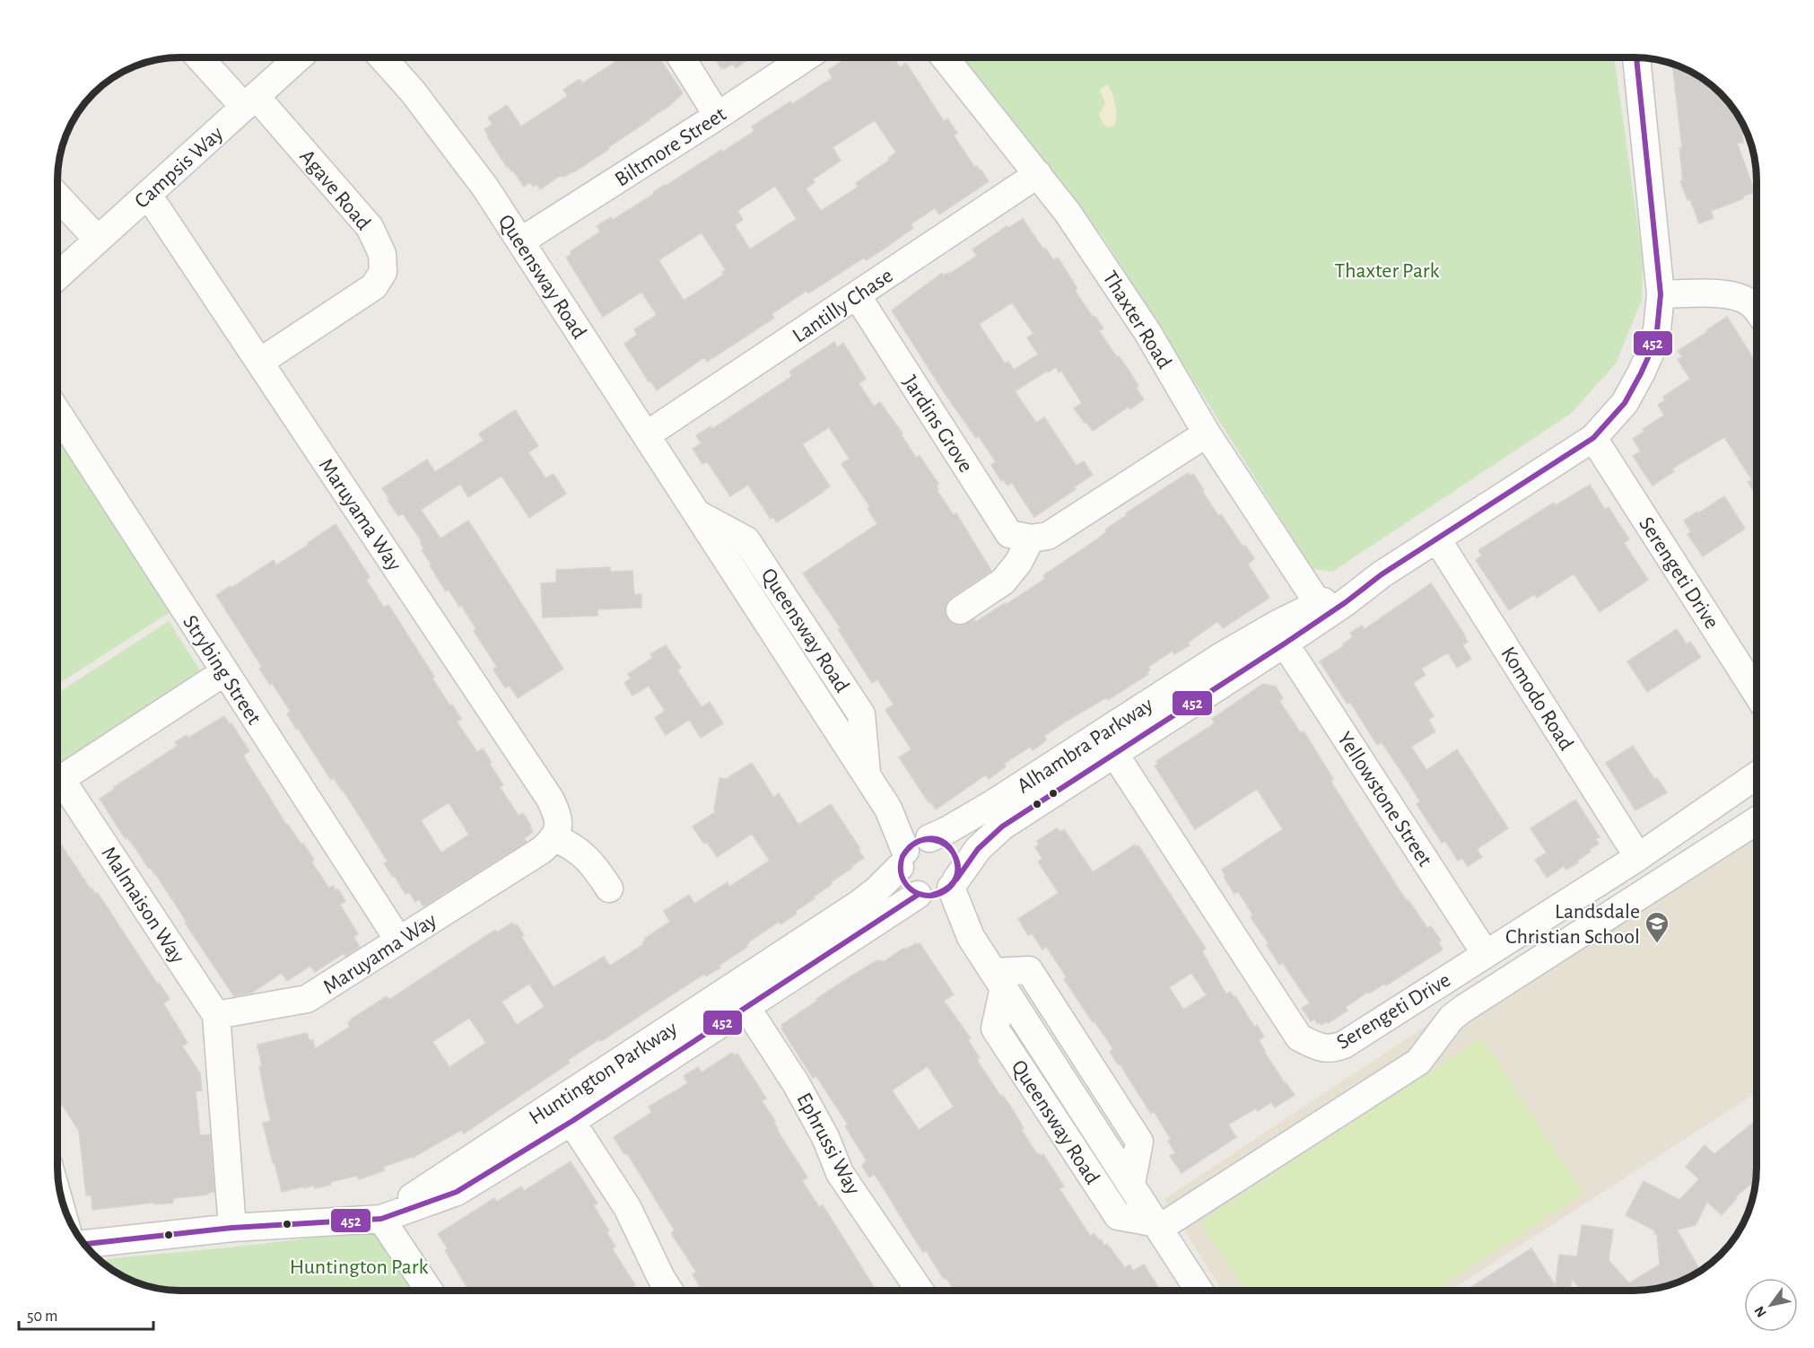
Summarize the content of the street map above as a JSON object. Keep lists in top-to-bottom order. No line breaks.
{"streets":{"street":["Biltmore Street","Campsis Way","Agave Road","Queensway Road","Lantilly Chase","Thaxter Road","Jardins Grove","Maruyama Way","Serengeti Drive","Strybing Street","Komodo Road","Alhambra Parkway","Yellowstone Street","Malmaison Way","Huntington Parkway","Ephrussi Way"]},"crossings":[["Biltmore Street","Queensway Road"],["Campsis Way","Agave Road"],["Campsis Way","Maruyama Way"],["Agave Road","Maruyama Way"],["Queensway Road","Lantilly Chase"],["Queensway Road","Alhambra Parkway"],["Queensway Road","Huntington Parkway"],["Lantilly Chase","Thaxter Road"],["Lantilly Chase","Jardins Grove"],["Thaxter Road","Alhambra Parkway"],["Maruyama Way","Strybing Street"],["Maruyama Way","Malmaison Way"],["Serengeti Drive","Komodo Road"],["Serengeti Drive","Alhambra Parkway"],["Serengeti Drive","Yellowstone Street"],["Strybing Street","Malmaison Way"],["Komodo Road","Alhambra Parkway"],["Alhambra Parkway","Yellowstone Street"],["Alhambra Parkway","Huntington Parkway"],["Huntington Parkway","Ephrussi Way"]],"parks":["Thaxter Park","Huntington Park"],"places":{"school or university":["Landsdale Christian School"]},"lines":["transit line 452"],"scale_bar":"50 m","north":"bottom left"}
